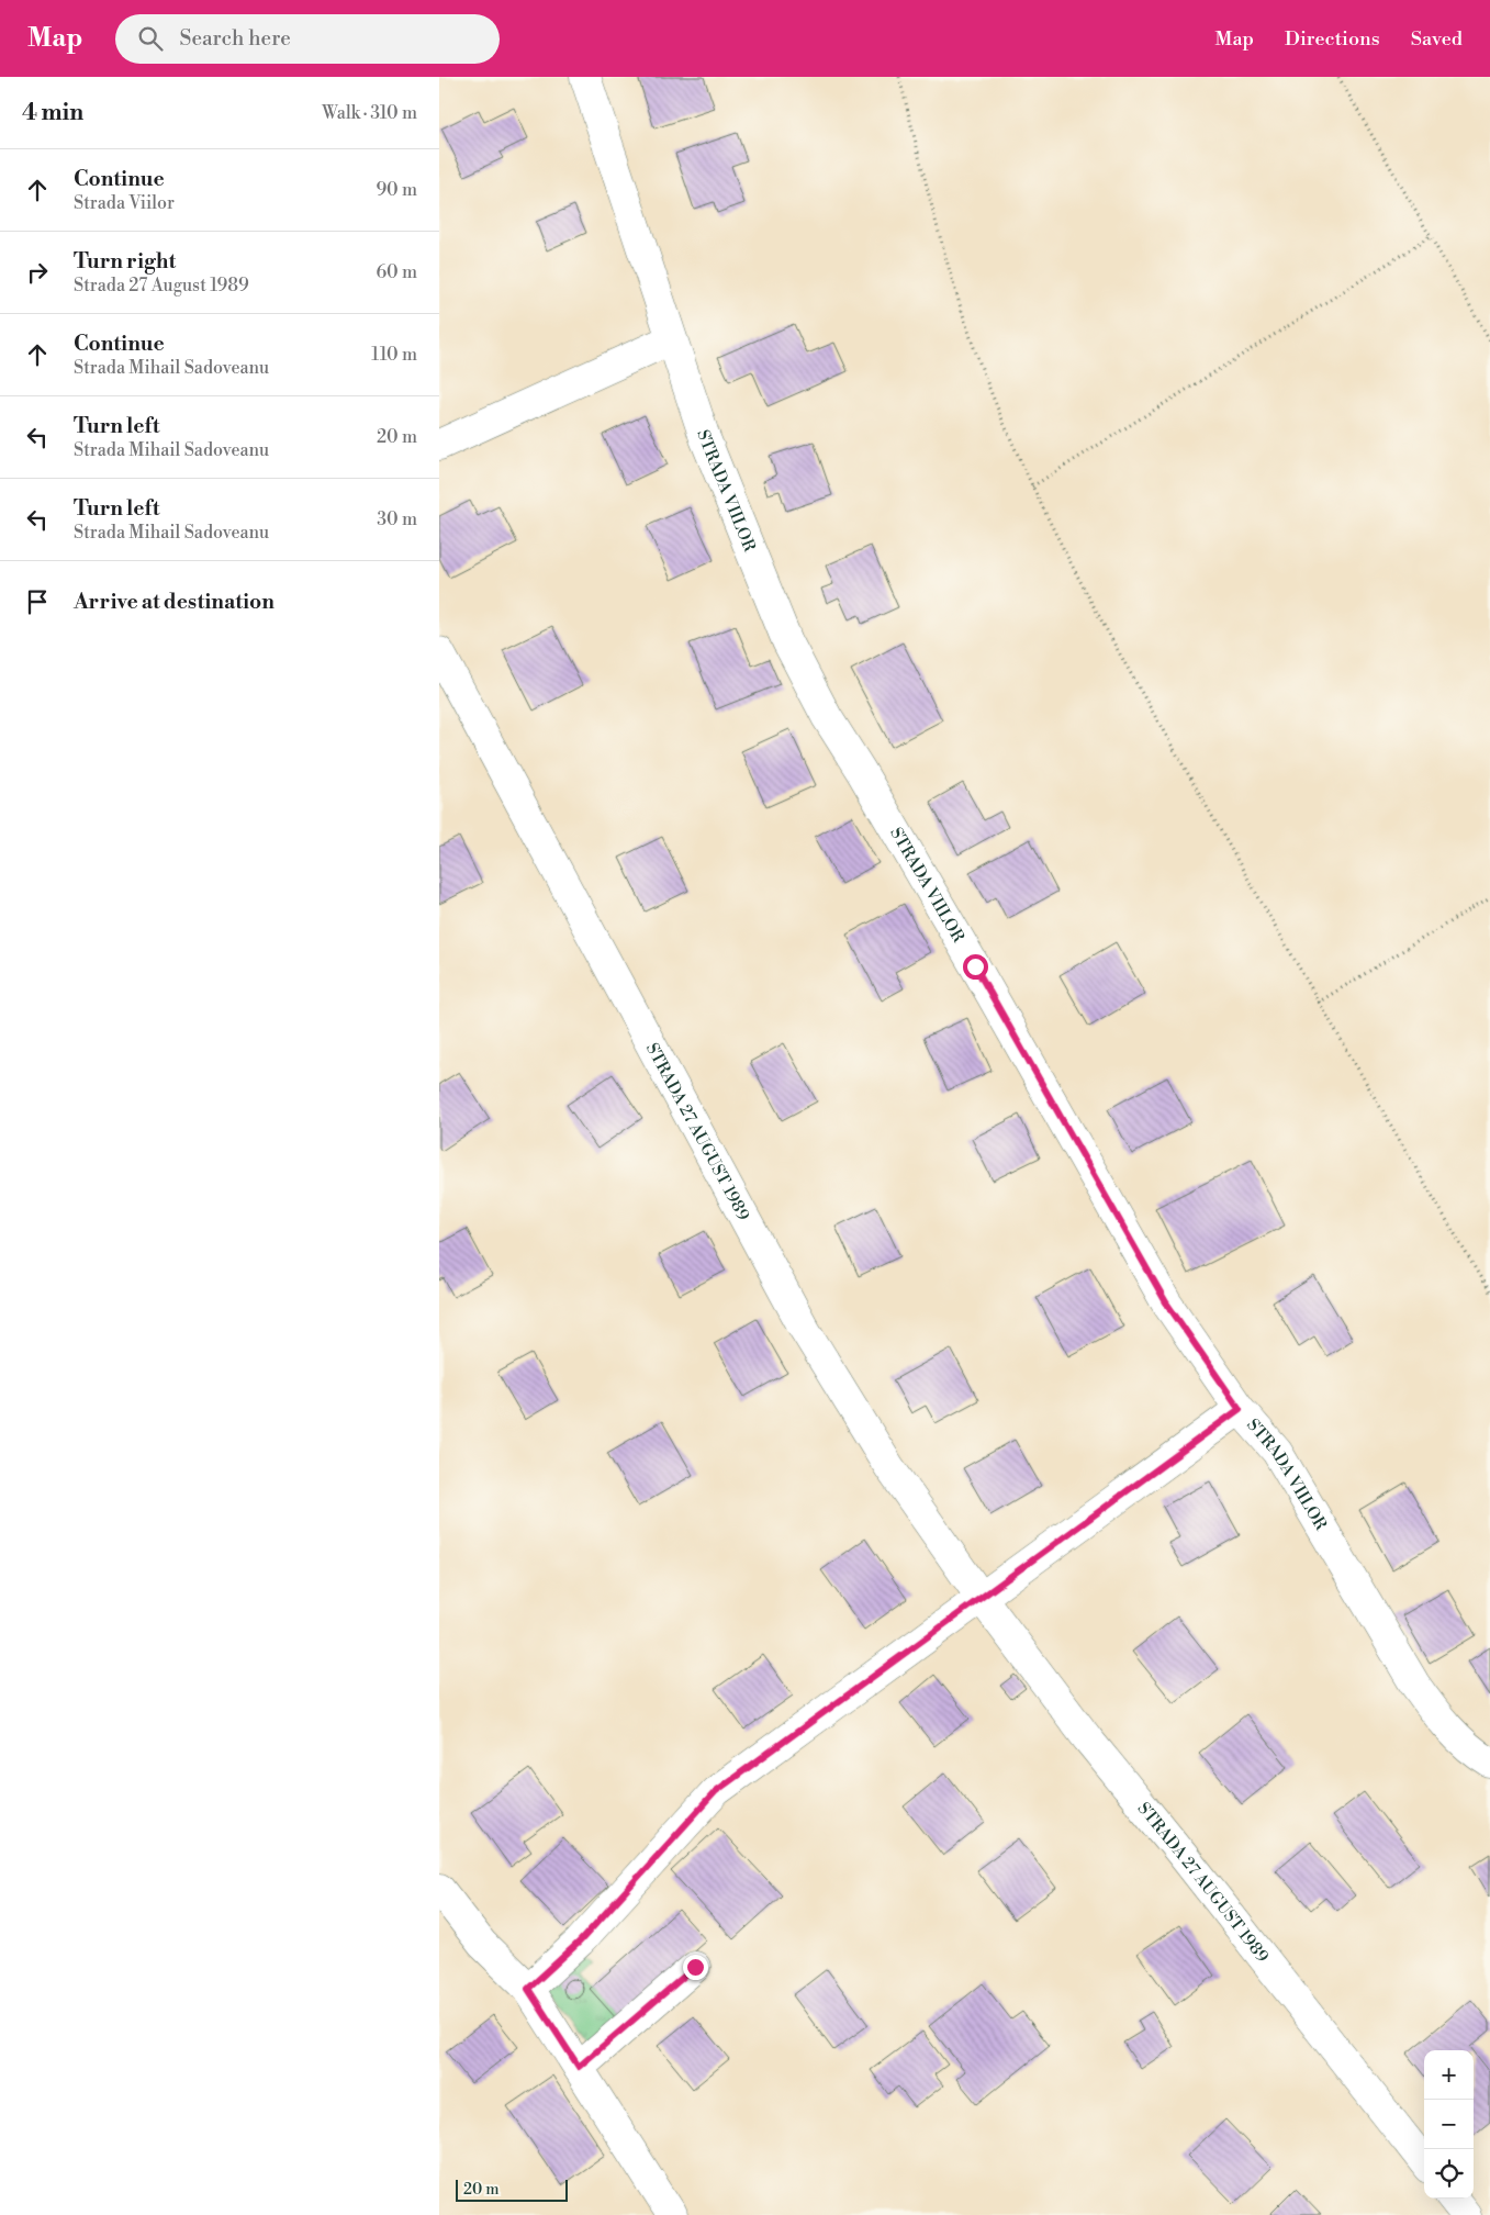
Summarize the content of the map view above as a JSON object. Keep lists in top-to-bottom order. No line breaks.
{"streets":{"street":["STRADA VIILOR","STRADA 27 AUGUST 1989"]},"scale_bar":"20 m","page":{"header":"Map","search":"Search here","nav":["Map","Directions","Saved"],"heading":["4 min","Walk · 310 m"],"list":[["Continue","Strada Viilor","90 m"],["Turn right","Strada 27 August 1989","60 m"],["Continue","Strada Mihail Sadoveanu","110 m"],["Turn left","Strada Mihail Sadoveanu","20 m"],["Turn left","Strada Mihail Sadoveanu","30 m"],"Arrive at destination"],"map_buttons":["+","−"],"scale":"20 m"}}
